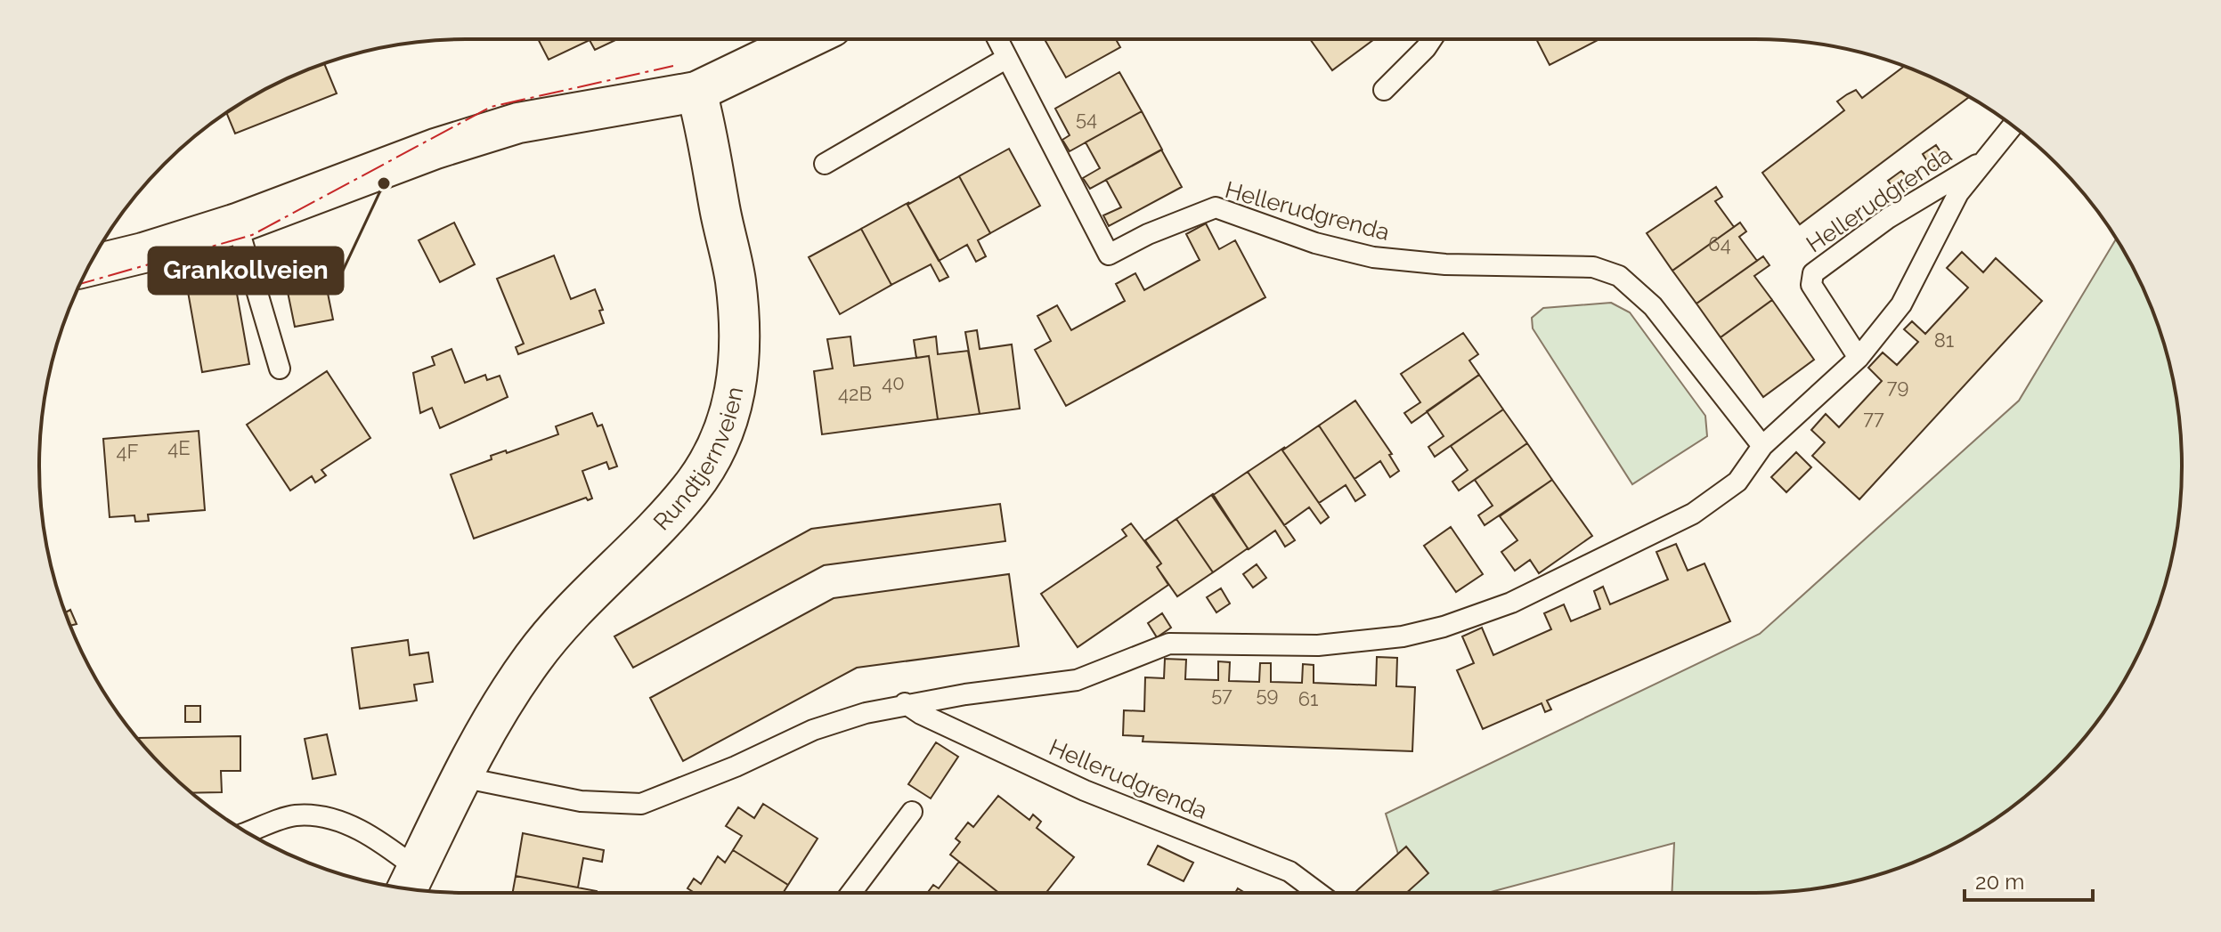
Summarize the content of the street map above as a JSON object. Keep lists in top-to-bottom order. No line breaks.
{"streets":{"street":["Rundtjernveien"],"lane":["Hellerudgrenda"]},"crossings":[["Hellerudgrenda","Rundtjernveien"]],"places":["Grankollveien"],"house_numbers":["54","64","81","40","79","42B","77","4E","4F","57","59","61"],"scale_bar":"20 m"}
